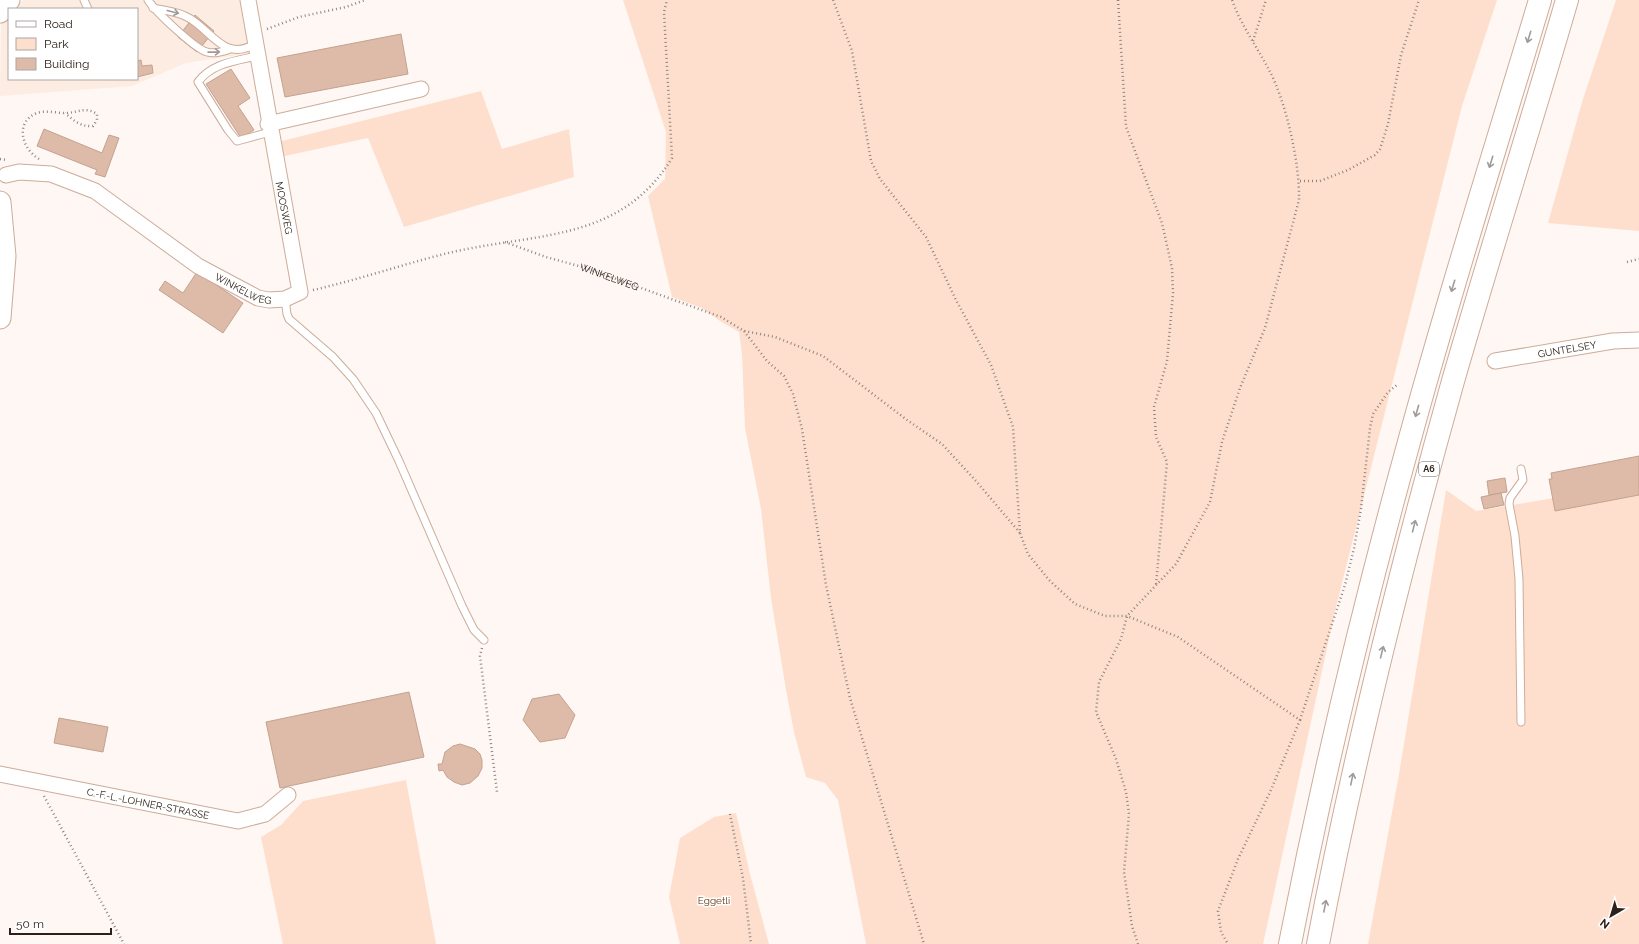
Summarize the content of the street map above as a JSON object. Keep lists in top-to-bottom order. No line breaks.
{"streets":{"highway":["A6"],"street":["MOOSWEG","WINKELWEG","GUNTELSEY","C.-F.-L.-LOHNER-STRASSE"]},"crossings":[["MOOSWEG","WINKELWEG"]],"parks":["Eggetli"],"legend":["Road","Park","Building"],"scale_bar":"50 m","north":"bottom left"}
